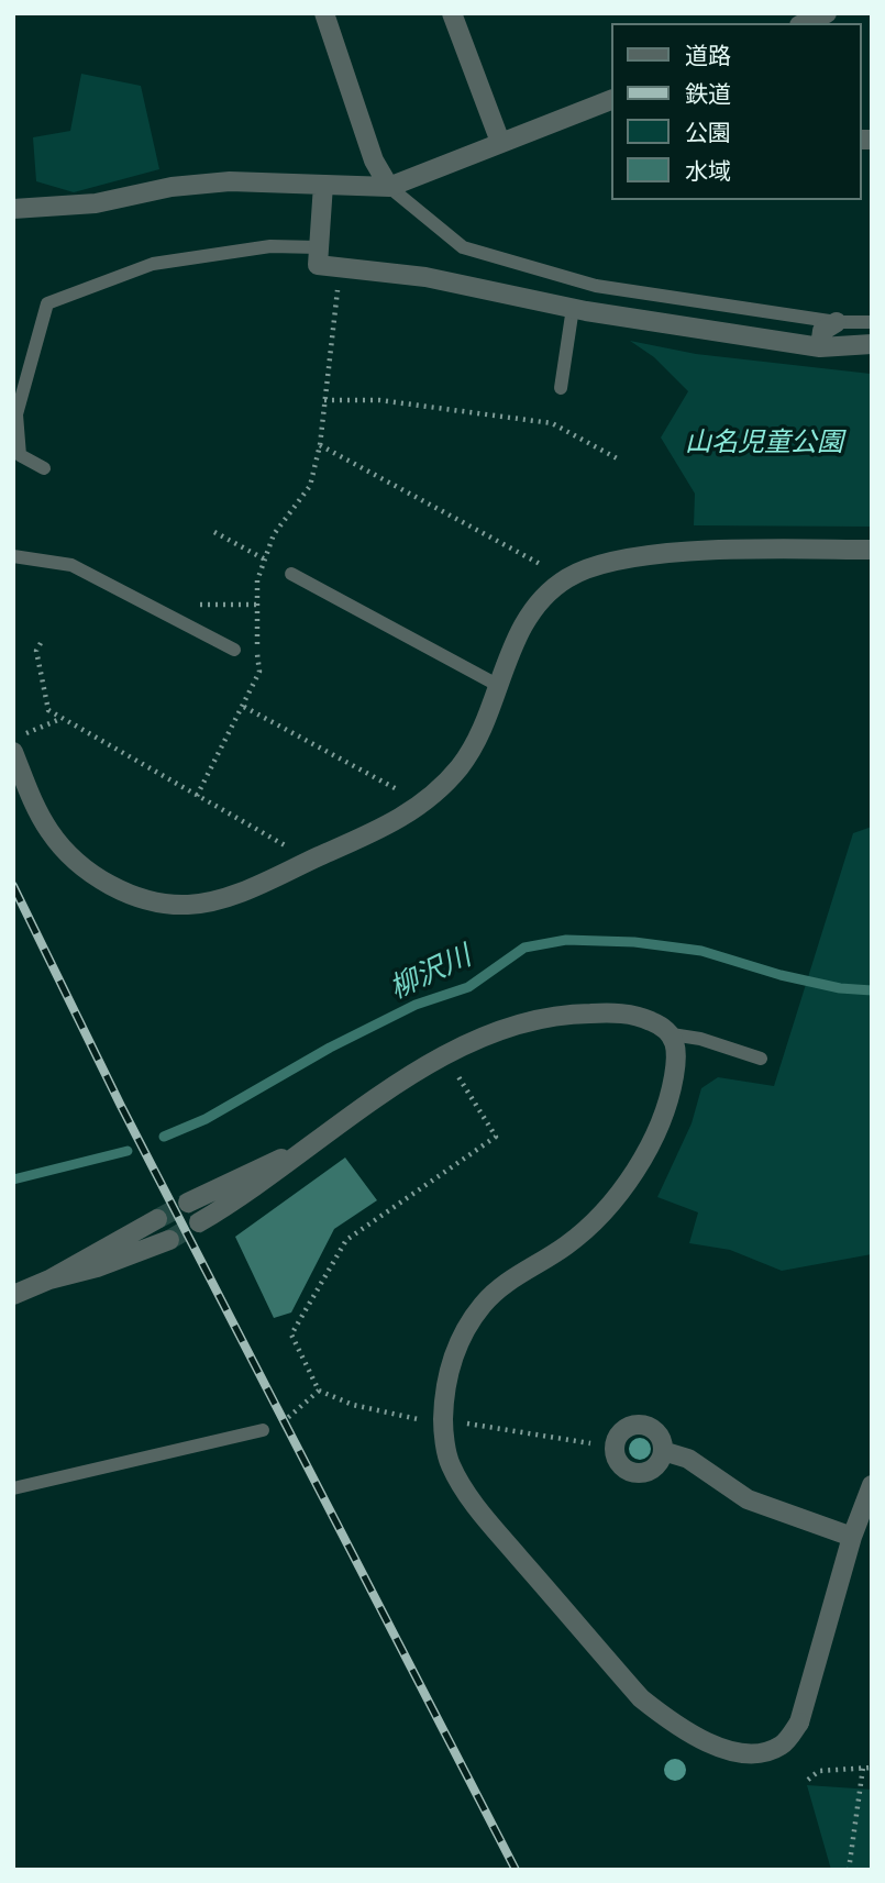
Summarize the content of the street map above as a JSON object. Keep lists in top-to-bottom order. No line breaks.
{"water":["柳沢川"],"parks":["山名児童公園"],"legend":["道路","鉄道","公園","水域"]}
